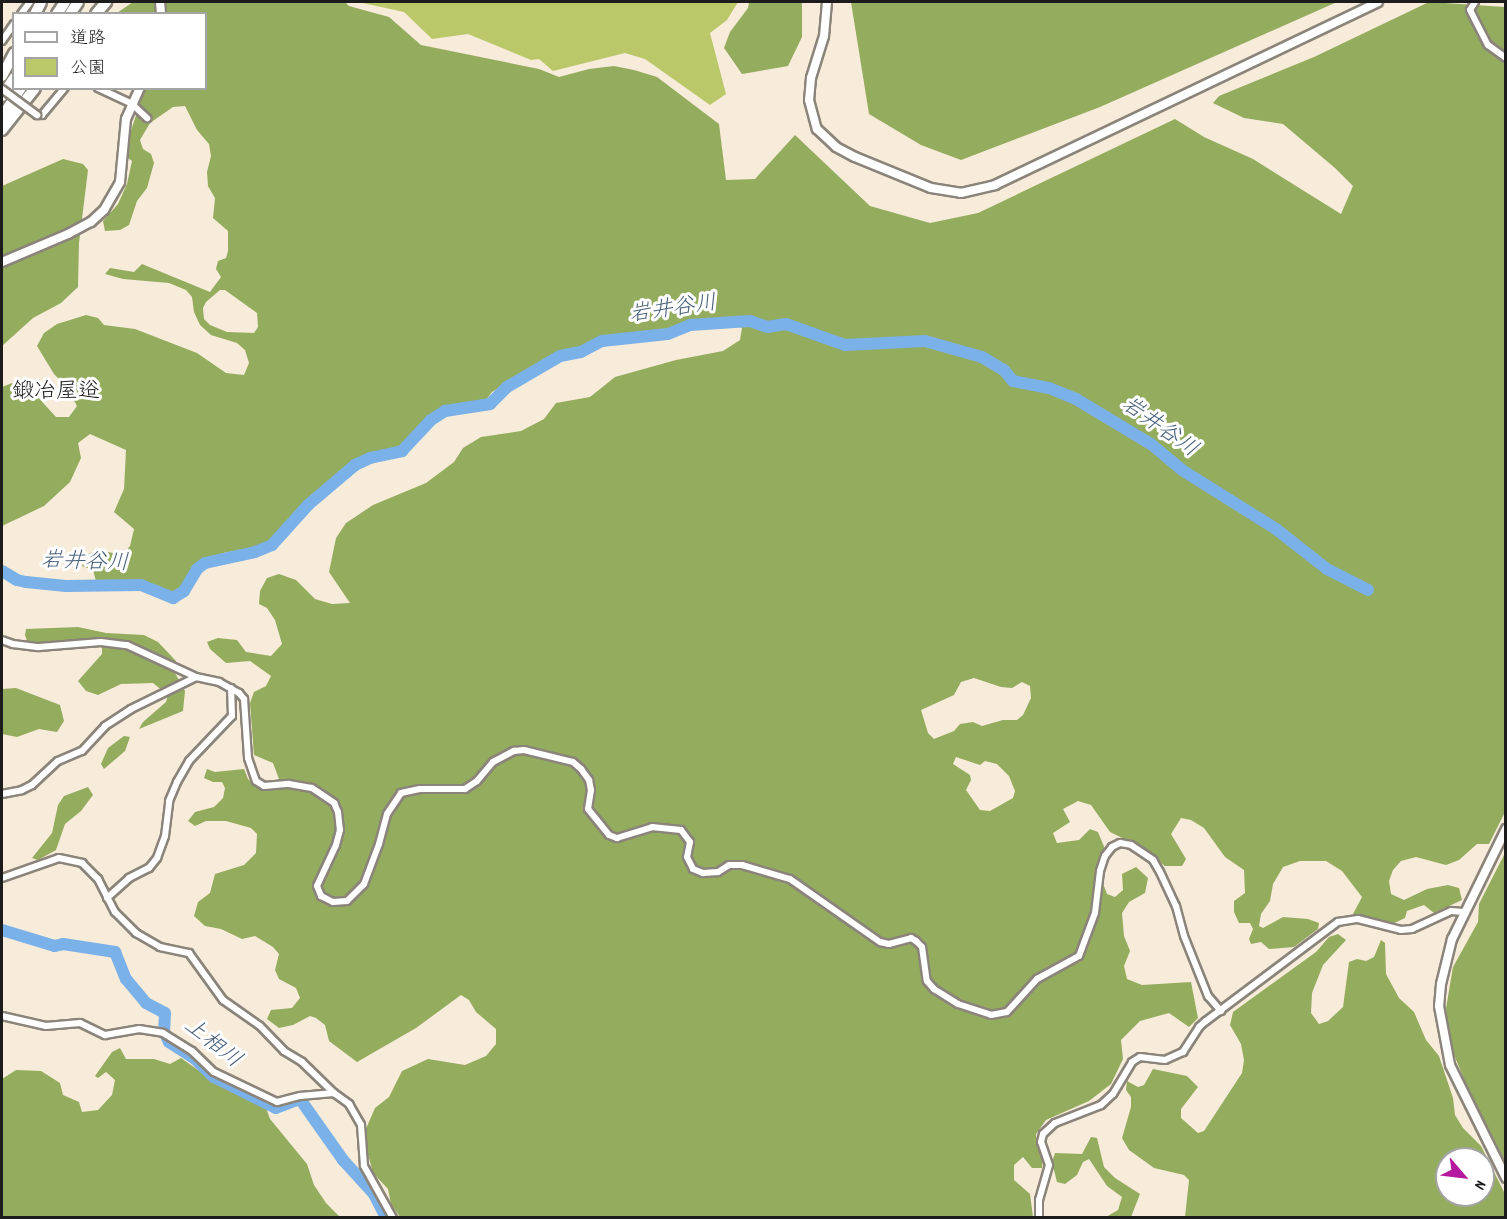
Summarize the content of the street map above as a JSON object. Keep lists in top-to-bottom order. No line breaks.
{"districts":["鍛冶屋逧"],"water":["岩井谷川","上相川"],"legend":["道路","公園"],"north":"bottom right"}
